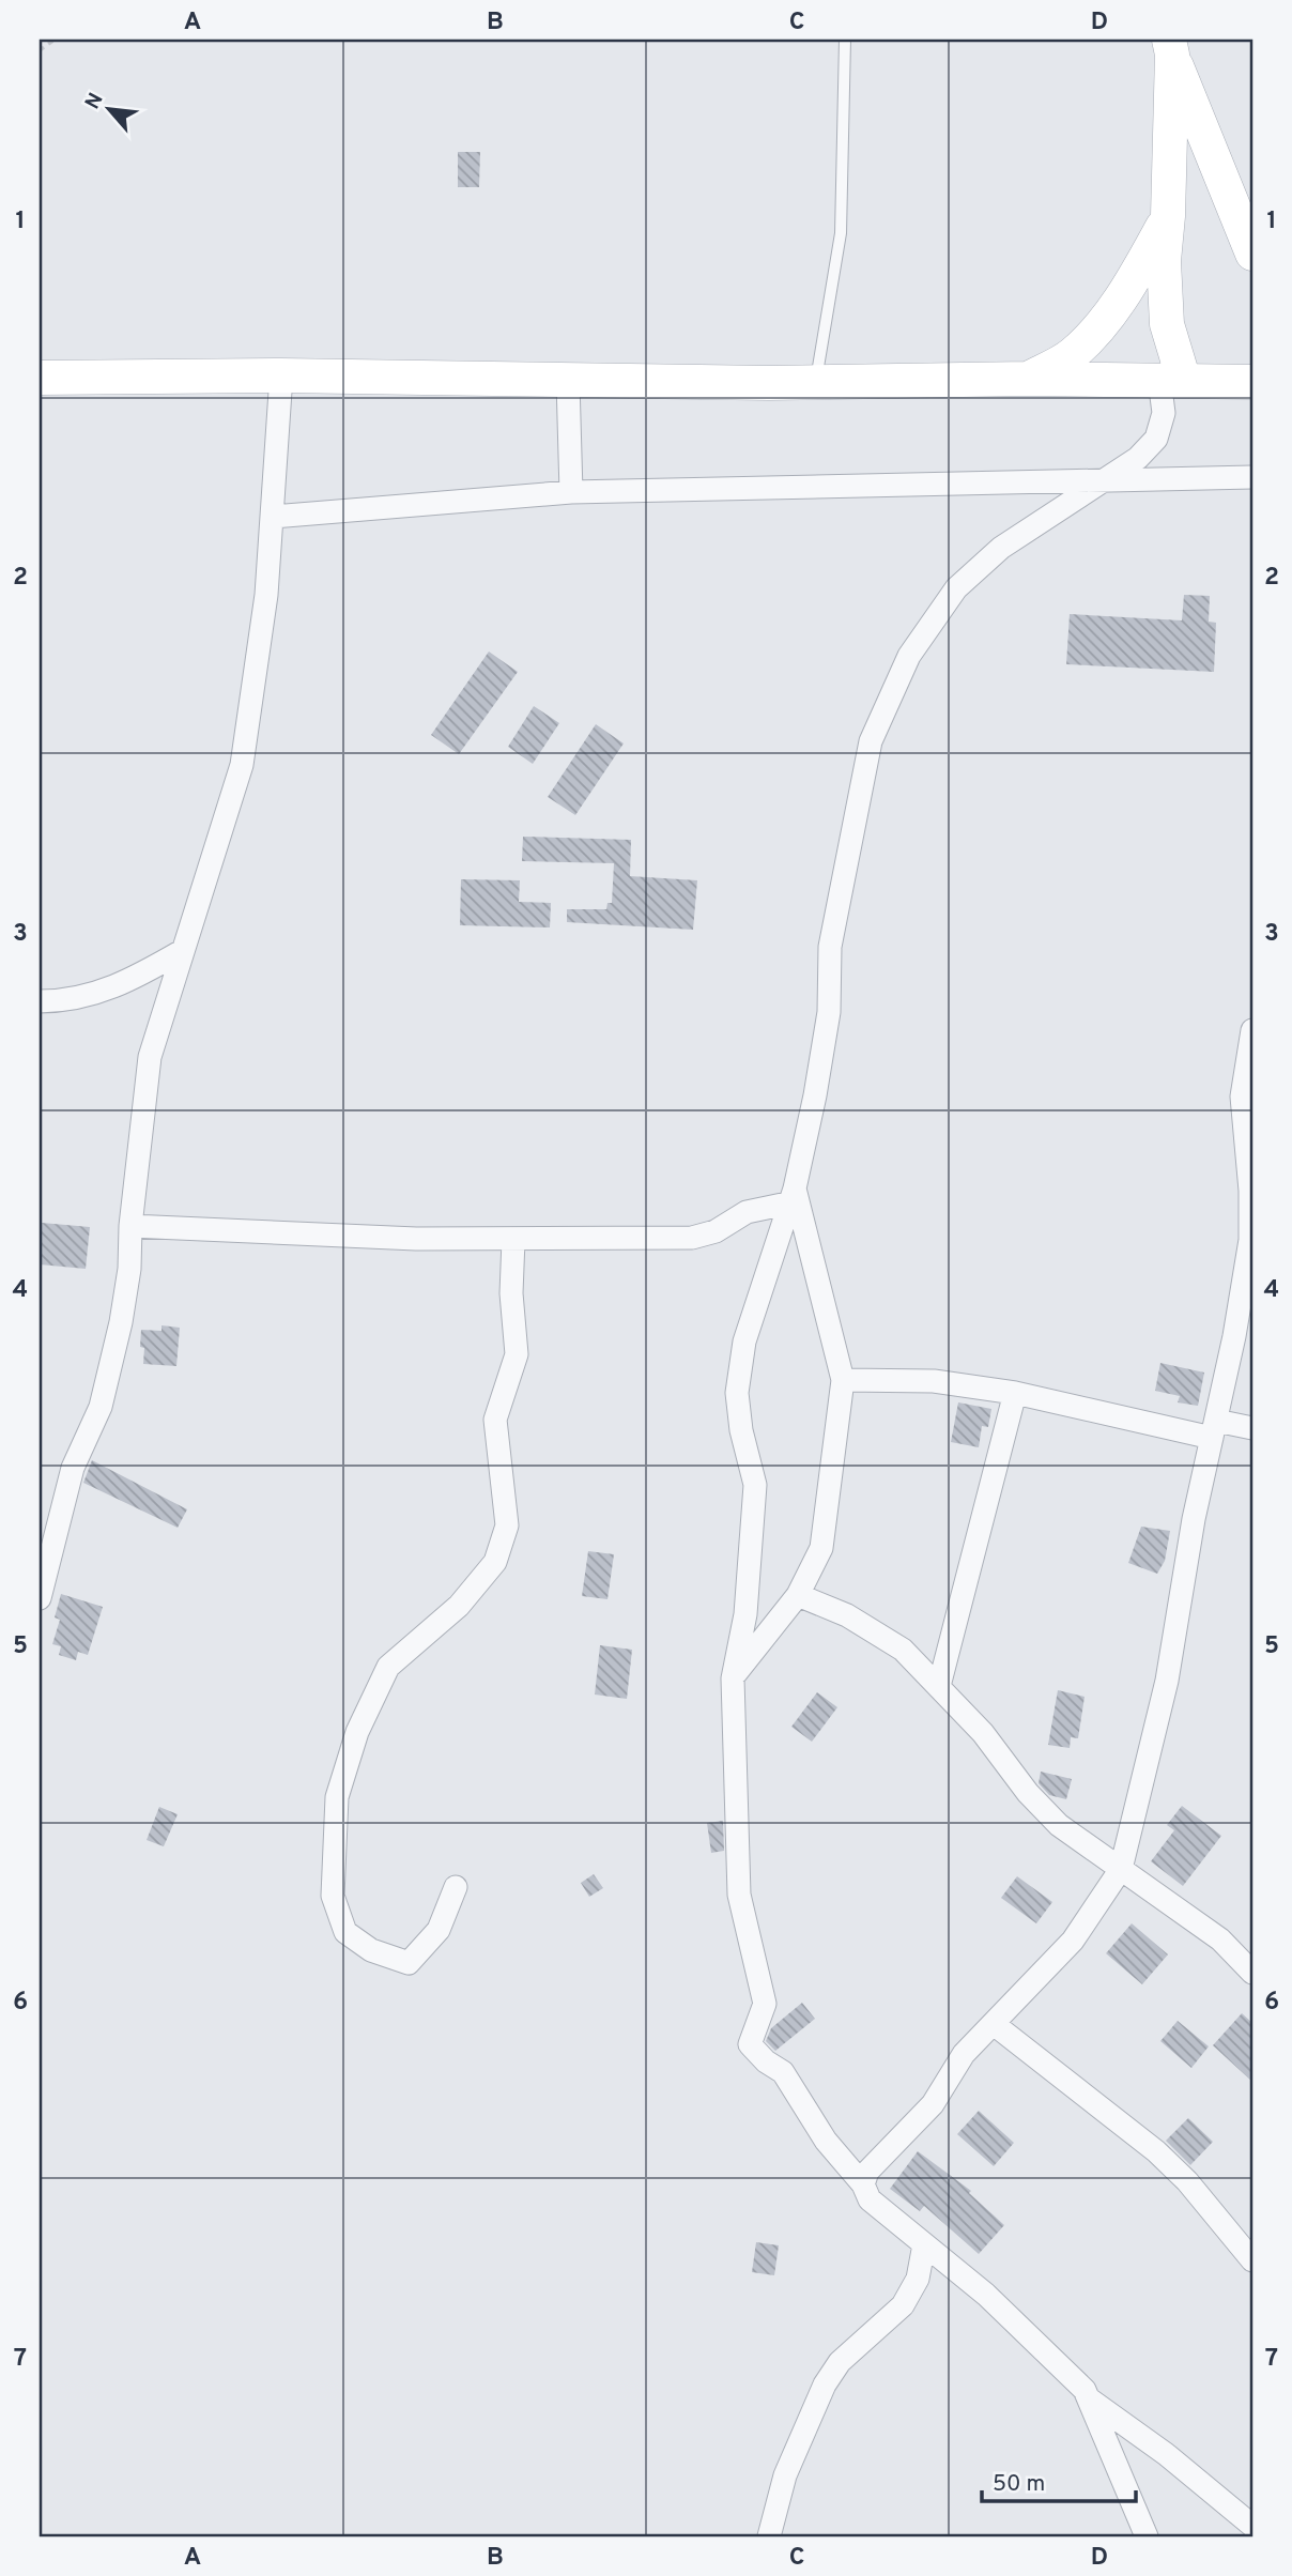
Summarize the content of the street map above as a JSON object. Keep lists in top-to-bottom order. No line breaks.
{"scale_bar":"50 m","north":"top left","grid":{"columns":["A","B","C","D"],"rows":["1","2","3","4","5","6","7"]}}
